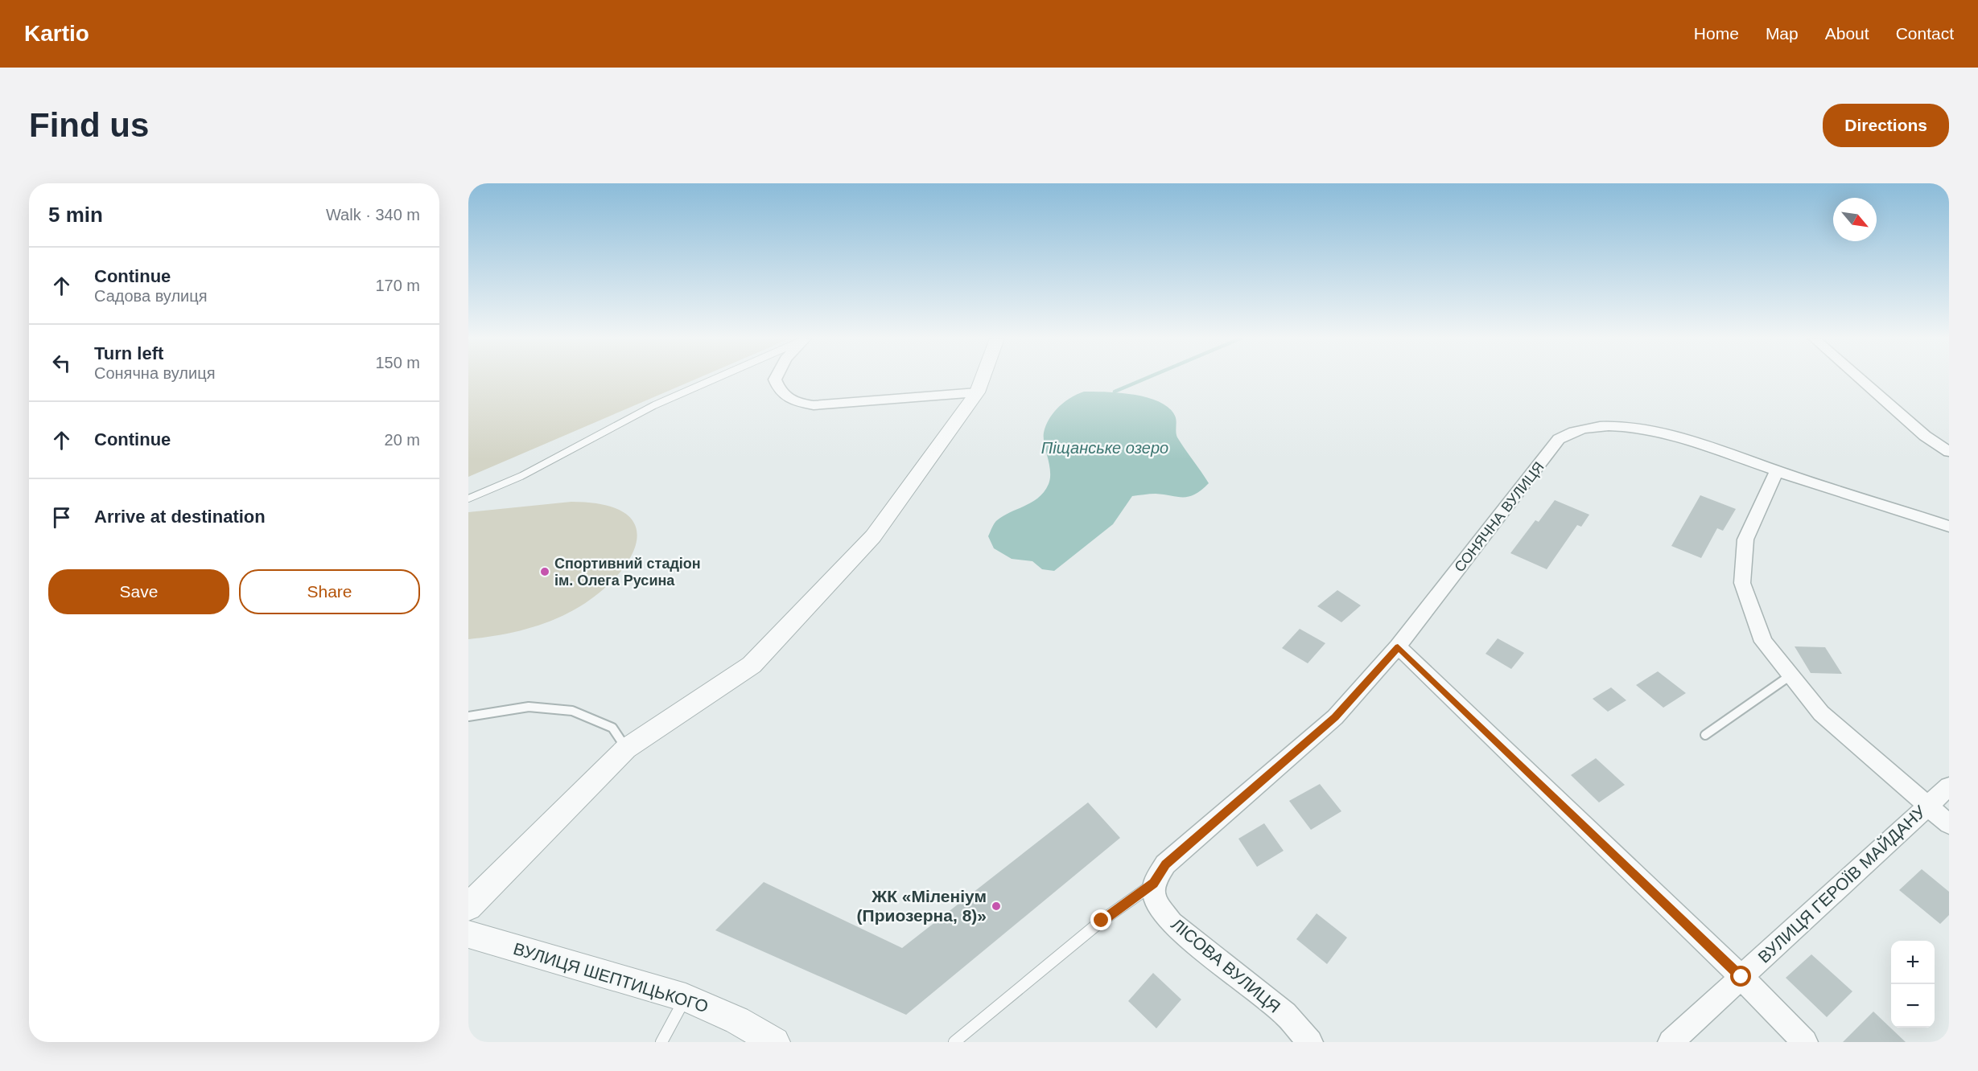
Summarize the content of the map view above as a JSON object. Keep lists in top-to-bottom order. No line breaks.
{"streets":{"street":["СОНЯЧНА ВУЛИЦЯ","ВУЛИЦЯ ГЕРОЇВ МАЙДАНУ","ЛІСОВА ВУЛИЦЯ","ВУЛИЦЯ ШЕПТИЦЬКОГО"]},"crossings":[["СОНЯЧНА ВУЛИЦЯ","ЛІСОВА ВУЛИЦЯ"]],"water":["Піщанське озеро"],"places":["Спортивний стадіон ім. Олега Русина","ЖК «Міленіум (Приозерна, 8)»"],"north":"bottom right","page":{"header":"Kartio","nav":["Home","Map","About","Contact"],"buttons":["Directions",["Save","Share"]],"title":"Find us","heading":["5 min","Walk · 340 m"],"list":[["Continue","Садова вулиця","170 m"],["Turn left","Сонячна вулиця","150 m"],["Continue","20 m"],"Arrive at destination"],"map_buttons":["+","−"]}}
